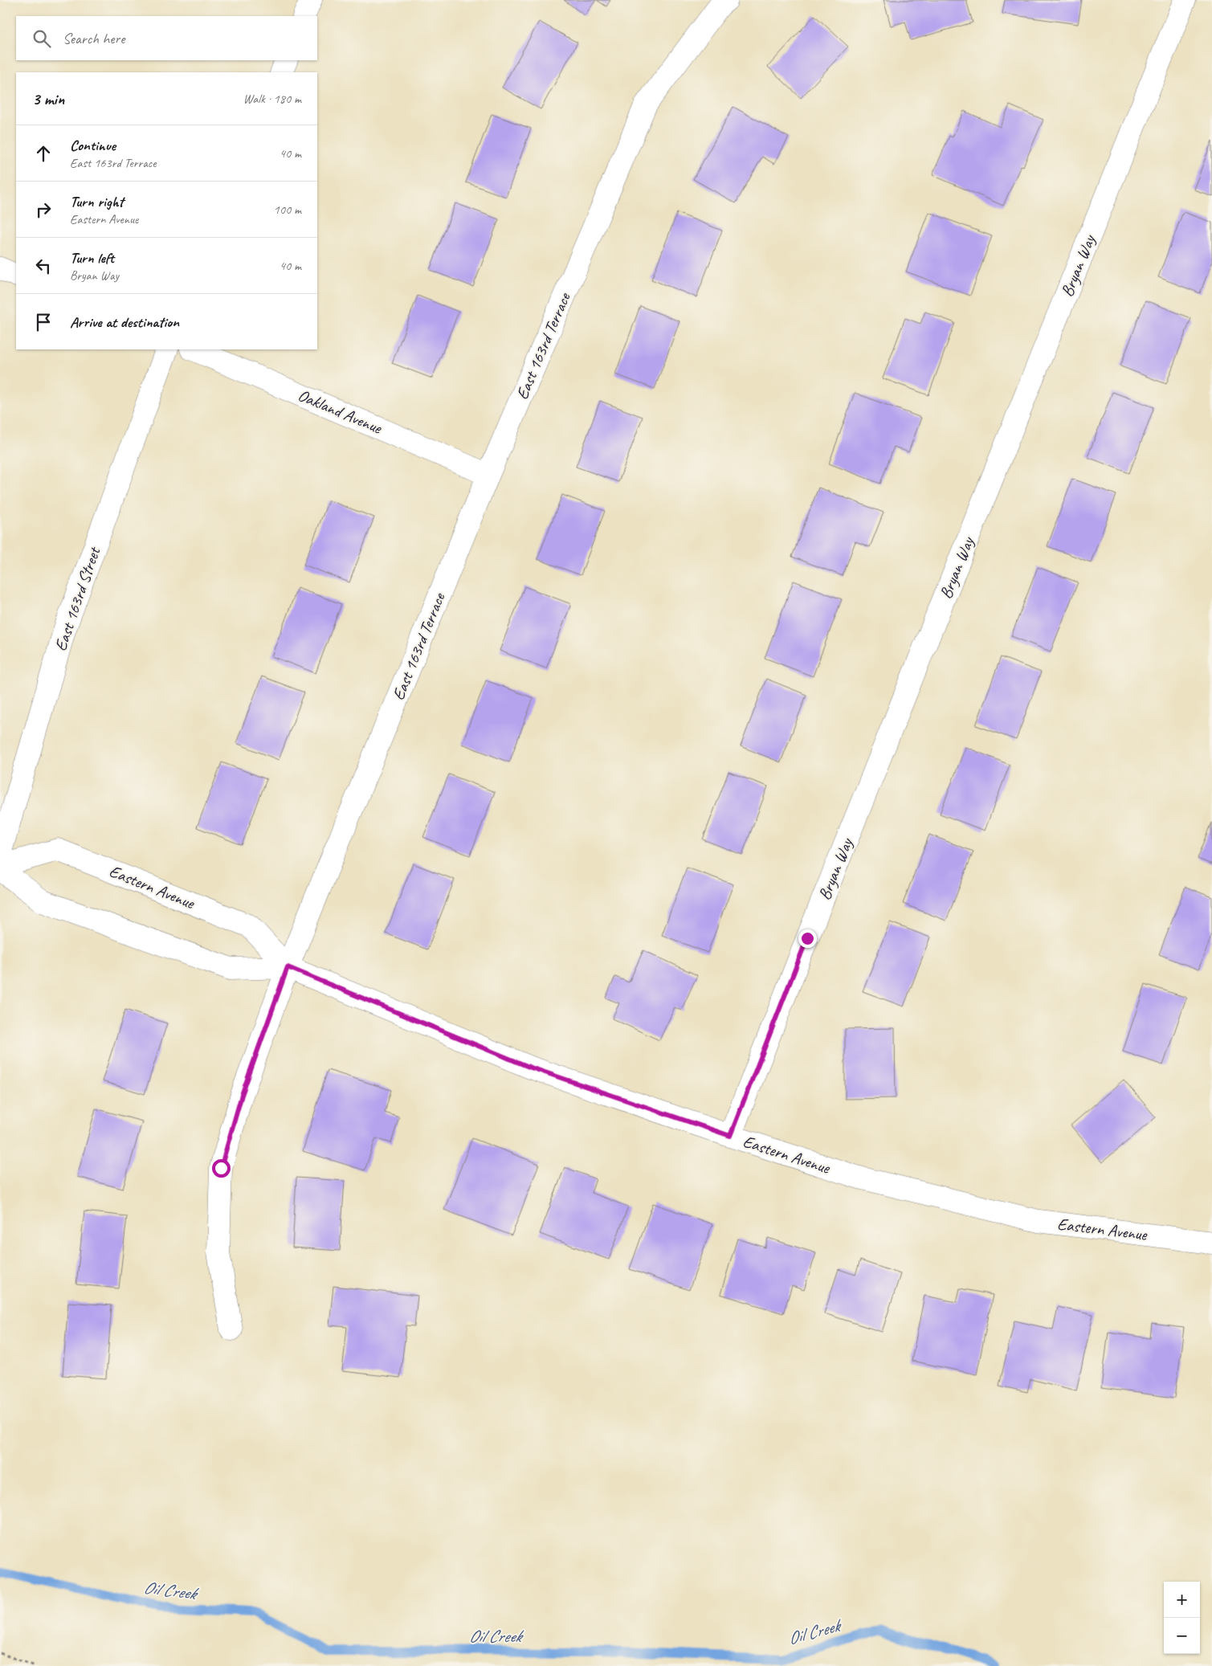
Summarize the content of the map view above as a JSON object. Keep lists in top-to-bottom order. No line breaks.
{"streets":{"street":["Bryan Way","East 163rd Terrace","Oakland Avenue","East 163rd Street","Eastern Avenue"]},"crossings":[["Bryan Way","Eastern Avenue"],["East 163rd Terrace","Oakland Avenue"],["East 163rd Terrace","Eastern Avenue"]],"water":["Oil Creek"],"page":{"search":"Search here","heading":["3 min","Walk · 180 m"],"list":[["Continue","East 163rd Terrace","40 m"],["Turn right","Eastern Avenue","100 m"],["Turn left","Bryan Way","40 m"],"Arrive at destination"],"map_buttons":["+","−"]}}
